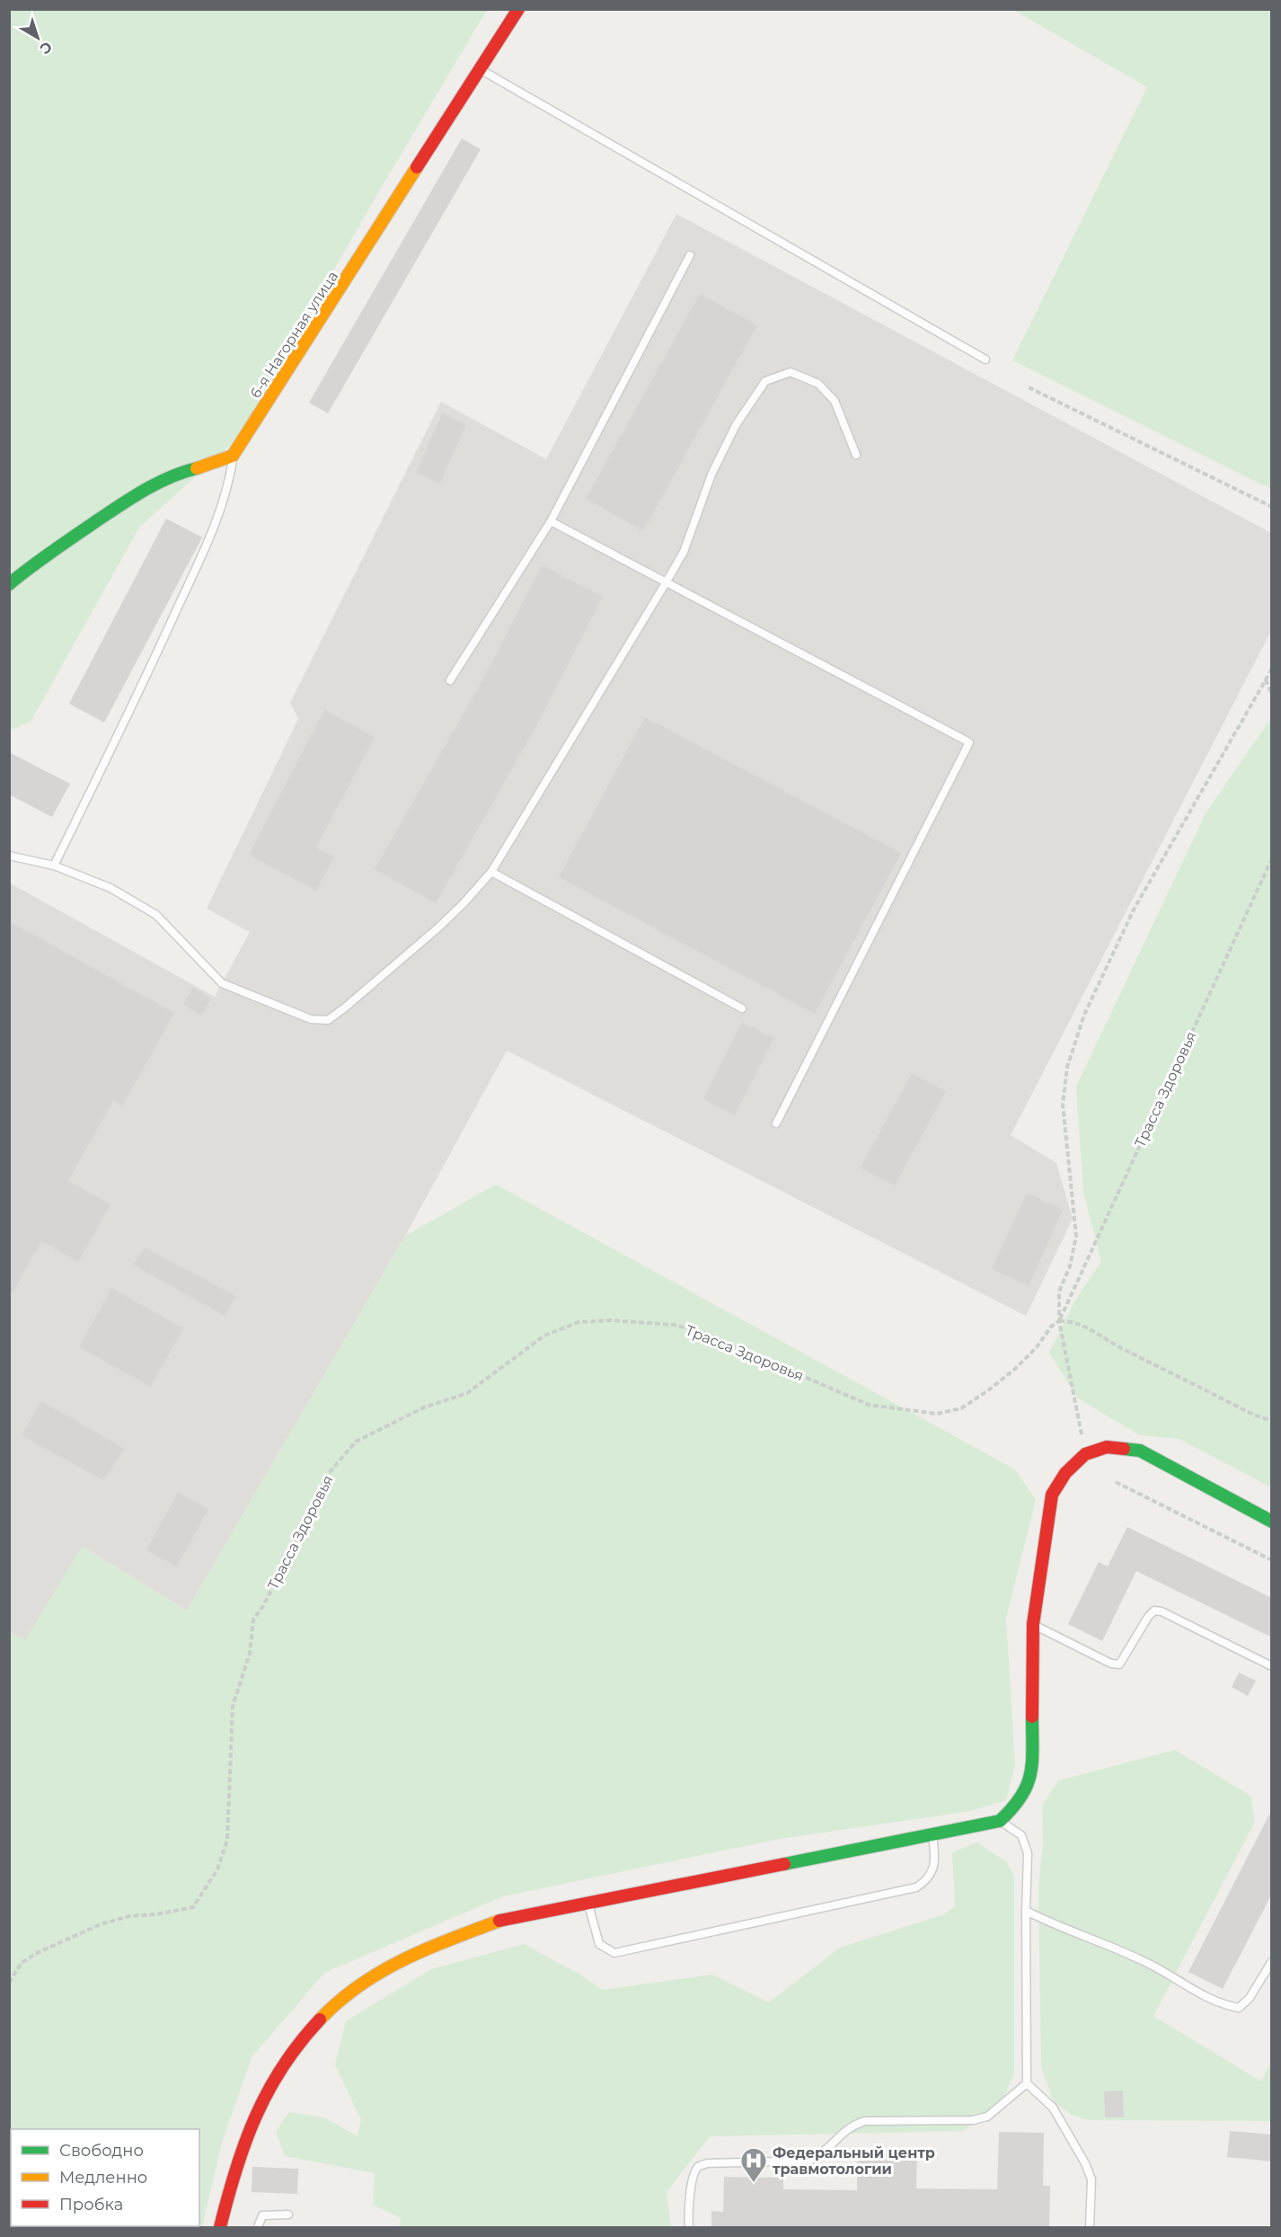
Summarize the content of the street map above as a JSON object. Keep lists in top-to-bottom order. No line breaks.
{"streets":{"street":["6-я Нагорная улица"],"path":["Трасса Здоровья"]},"places":{"hospital":["Федеральный центр травмотологии"]},"legend":["Свободно","Медленно","Пробка"],"north":"bottom right"}
